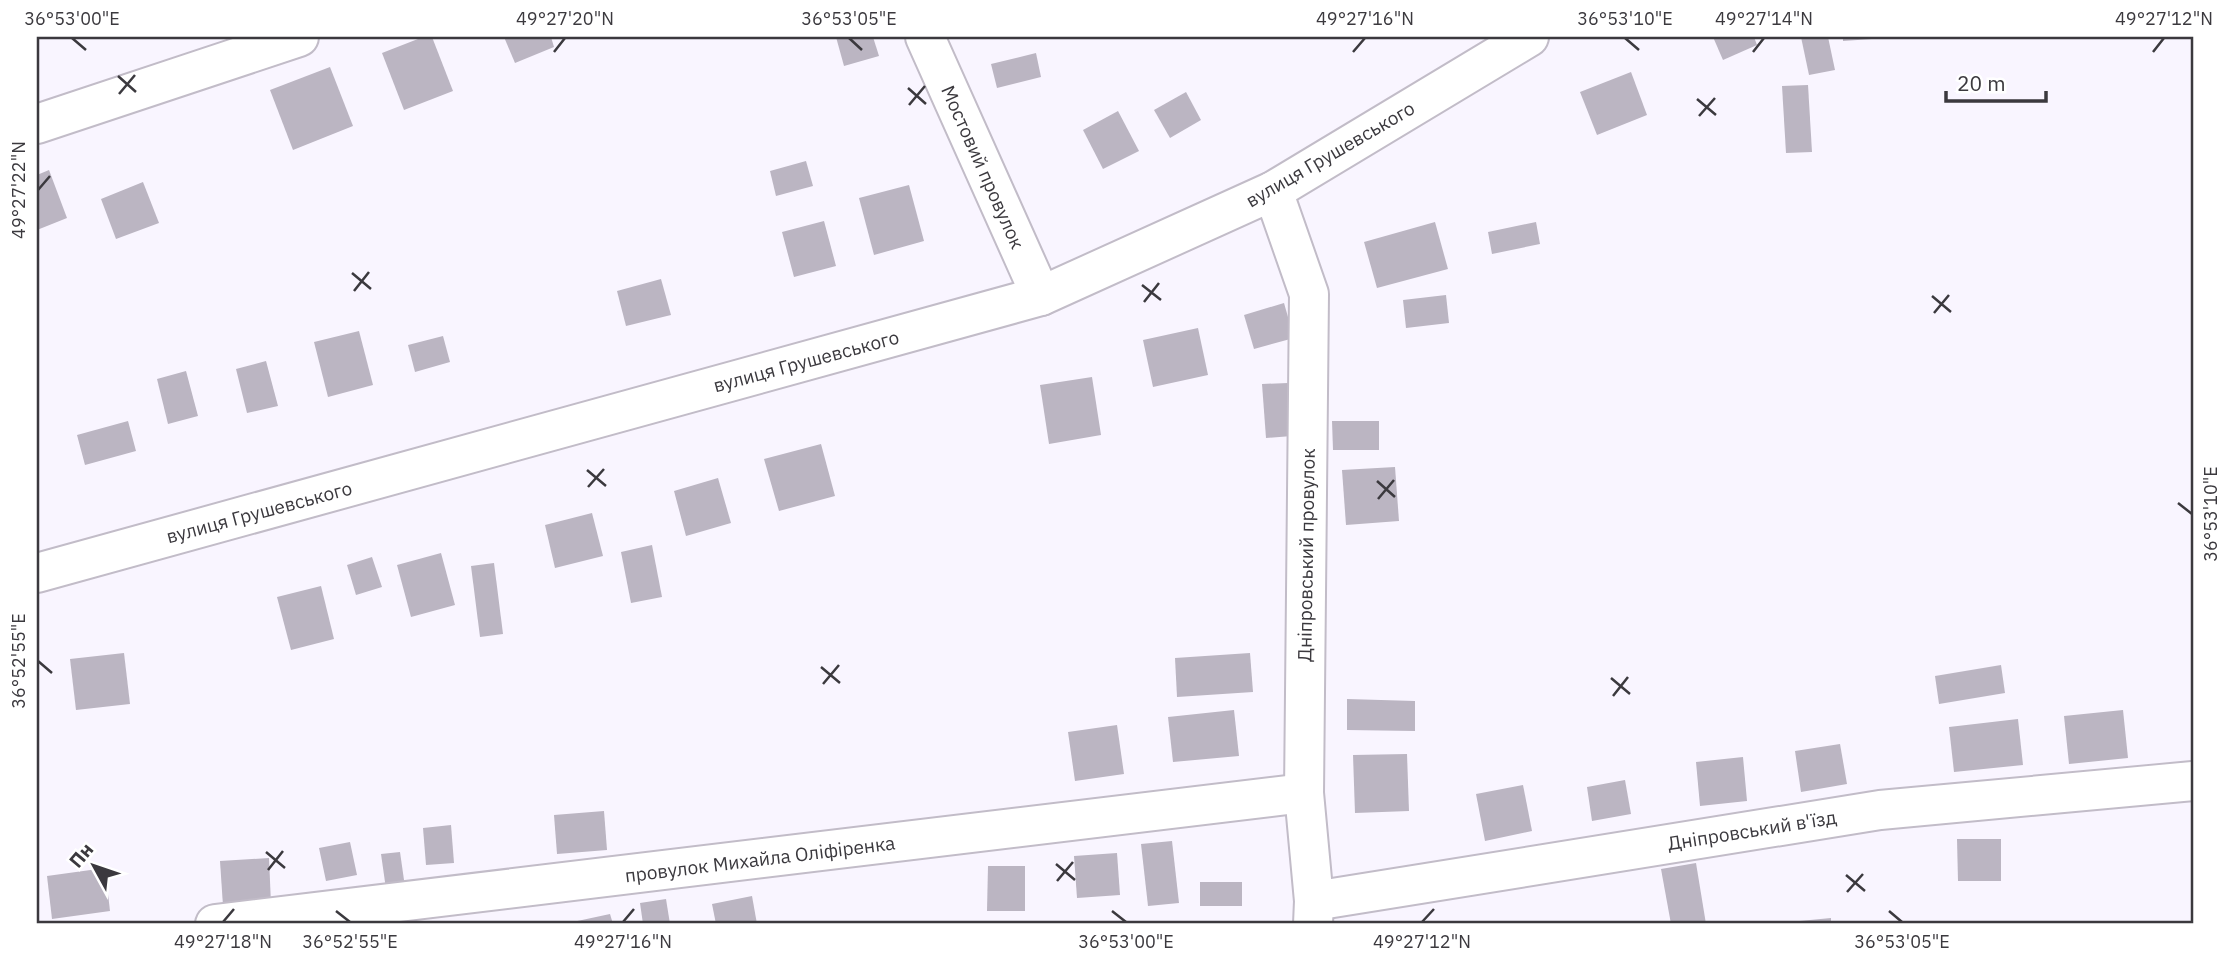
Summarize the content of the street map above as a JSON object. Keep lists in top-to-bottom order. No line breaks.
{"streets":{"street":["вулиця Грушевського","Мостовий провулок","Дніпровський провулок","Дніпровський в'їзд","провулок Михайла Оліфіренка"]},"crossings":[["вулиця Грушевського","Мостовий провулок"],["вулиця Грушевського","Дніпровський провулок"],["Дніпровський провулок","Дніпровський в'їзд"],["Дніпровський провулок","провулок Михайла Оліфіренка"]],"scale_bar":"20 m","north":"top left","coordinates":["36°53'00\"E","49°27'20\"N","36°53'05\"E","49°27'16\"N","36°53'10\"E","49°27'14\"N","49°27'12\"N","49°27'22\"N","36°52'55\"E","49°27'18\"N"]}
